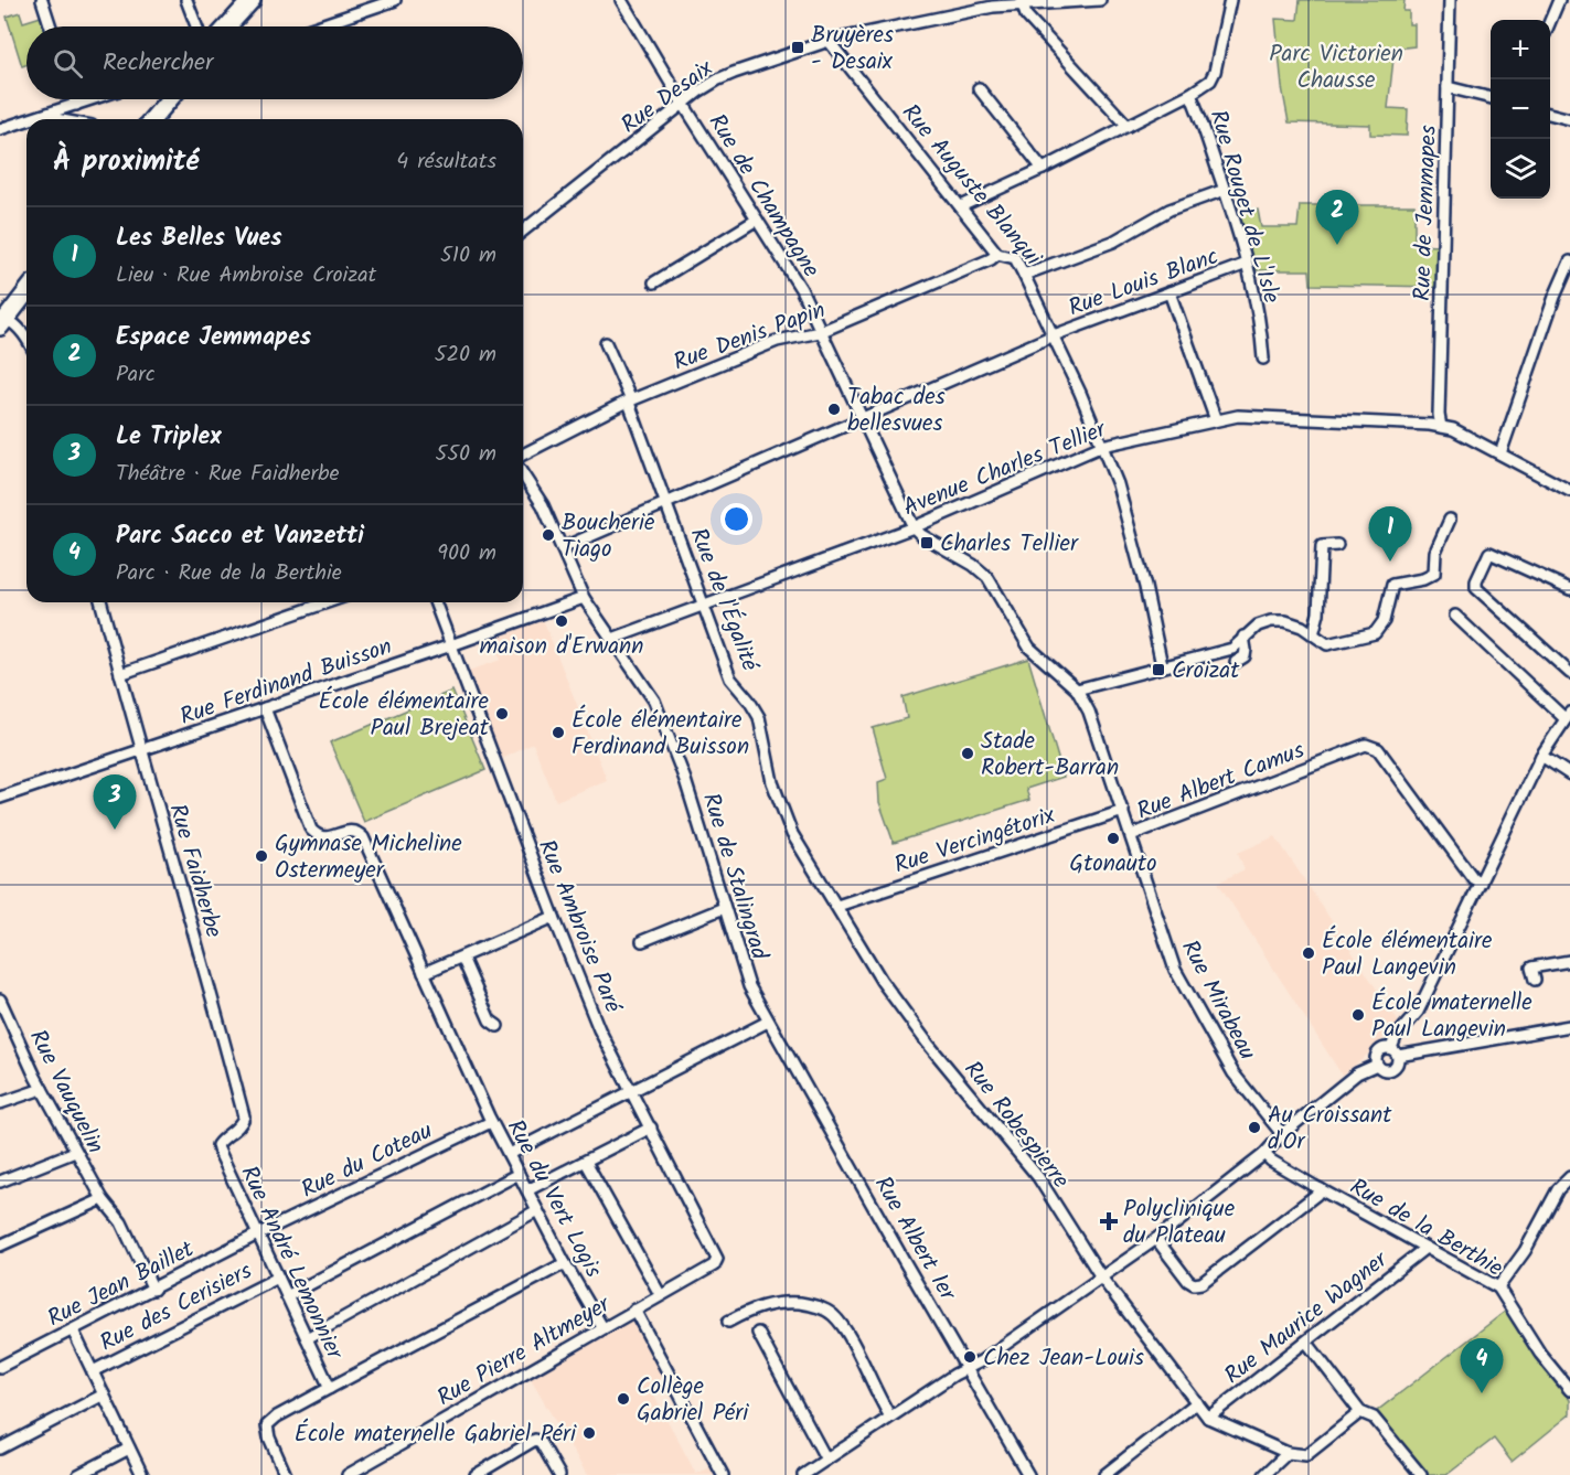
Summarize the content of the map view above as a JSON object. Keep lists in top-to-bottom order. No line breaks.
{"streets":{"street":["Rue Desaix","Rue Auguste Blanqui","Rue de Champagne","Rue Rouget de L'Isle","Rue de Jemmapes","Rue Louis Blanc","Rue Denis Papin","Avenue Charles Tellier","Rue de l'Égalité","Rue Ferdinand Buisson","Rue Albert Camus","Rue Vercingétorix","Rue Faidherbe","Rue de Stalingrad","Rue Ambroise Paré","Rue Mirabeau","Rue Vauquelin","Rue Robespierre","Rue du Coteau","Rue du Vert Logis","Rue de la Berthie","Rue Albert 1er","Rue André Lemonnier","Rue Jean Baillet","Rue des Cerisiers","Rue Maurice Wagner","Rue Pierre Altmeyer"]},"crossings":[["Rue Desaix","Rue Auguste Blanqui"],["Rue Desaix","Rue de Champagne"],["Rue Auguste Blanqui","Rue Louis Blanc"],["Rue Auguste Blanqui","Rue Denis Papin"],["Rue Auguste Blanqui","Avenue Charles Tellier"],["Rue de Champagne","Rue Louis Blanc"],["Rue de Champagne","Rue Denis Papin"],["Rue de Champagne","Avenue Charles Tellier"],["Rue Rouget de L'Isle","Rue Louis Blanc"],["Rue de Jemmapes","Avenue Charles Tellier"],["Rue Louis Blanc","Rue de l'Égalité"],["Rue Louis Blanc","Rue de Stalingrad"],["Rue Denis Papin","Rue de l'Égalité"],["Avenue Charles Tellier","Rue de l'Égalité"],["Avenue Charles Tellier","Rue de Stalingrad"],["Rue de l'Égalité","Rue Vercingétorix"],["Rue de l'Égalité","Rue Robespierre"],["Rue Ferdinand Buisson","Rue Faidherbe"],["Rue Ferdinand Buisson","Rue de Stalingrad"],["Rue Ferdinand Buisson","Rue Ambroise Paré"],["Rue Ferdinand Buisson","Rue du Vert Logis"],["Rue Albert Camus","Rue Mirabeau"],["Rue Vercingétorix","Rue Mirabeau"],["Rue Faidherbe","Rue André Lemonnier"],["Rue de Stalingrad","Rue Albert 1er"],["Rue Ambroise Paré","Rue Pierre Altmeyer"],["Rue Vauquelin","Rue Jean Baillet"],["Rue Robespierre","Rue Maurice Wagner"],["Rue du Coteau","Rue du Vert Logis"],["Rue du Coteau","Rue André Lemonnier"],["Rue du Coteau","Rue Jean Baillet"],["Rue du Vert Logis","Rue Pierre Altmeyer"],["Rue de la Berthie","Rue Maurice Wagner"],["Rue André Lemonnier","Rue Jean Baillet"],["Rue André Lemonnier","Rue des Cerisiers"]],"parks":["Parc Victorien Chausse"],"places":{"transit":["Bruyères - Desaix","Charles Tellier","Croizat"],"other":["Tabac des bellesvues","Boucherie Tiago","maison d'Erwann","École élémentaire Paul Brejeat","École élémentaire Ferdinand Buisson","Stade Robert-Barran","Gtonauto","Gymnase Micheline Ostermeyer","École élémentaire Paul Langevin","École maternelle Paul Langevin","Au Croissant d'Or","Chez Jean-Louis","Collège Gabriel Péri","École maternelle Gabriel Péri"],"health":["Polyclinique du Plateau"]},"page":{"map_buttons":["+","−"],"search":"Rechercher","heading":["À proximité","4 résultats"],"pins":["2","1","3","4"],"list":[{"mark":"1","name":"Les Belles Vues","note":"Lieu · Rue Ambroise Croizat","value":"510 m"},{"mark":"2","name":"Espace Jemmapes","note":"Parc","value":"520 m"},{"mark":"3","name":"Le Triplex","note":"Théâtre · Rue Faidherbe","value":"550 m"},{"mark":"4","name":"Parc Sacco et Vanzetti","note":"Parc · Rue de la Berthie","value":"900 m"}]}}
